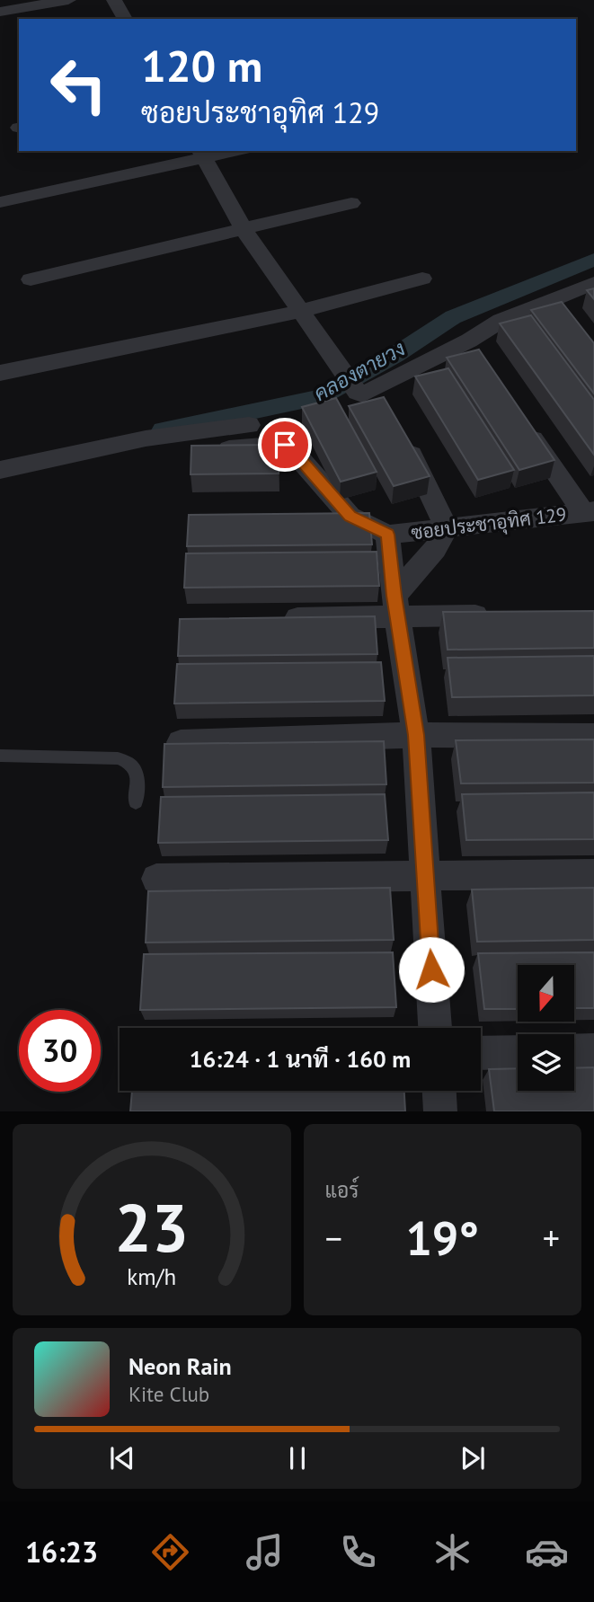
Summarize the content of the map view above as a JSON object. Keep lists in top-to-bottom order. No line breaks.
{"streets":{"street":["ซอยประชาอุทิศ 129"]},"water":["คลองตายวง"],"north":"bottom","page":{"turn":["120 m","ซอยประชาอุทิศ 129"],"limit":"30","trip":"16:24 · 1 นาที · 160 m","tile":"แอร์","heat":["−","19°","+"],"song":["Neon Rain","Kite Club"],"tabs":"16:23","gauge":["23","km/h"]}}
